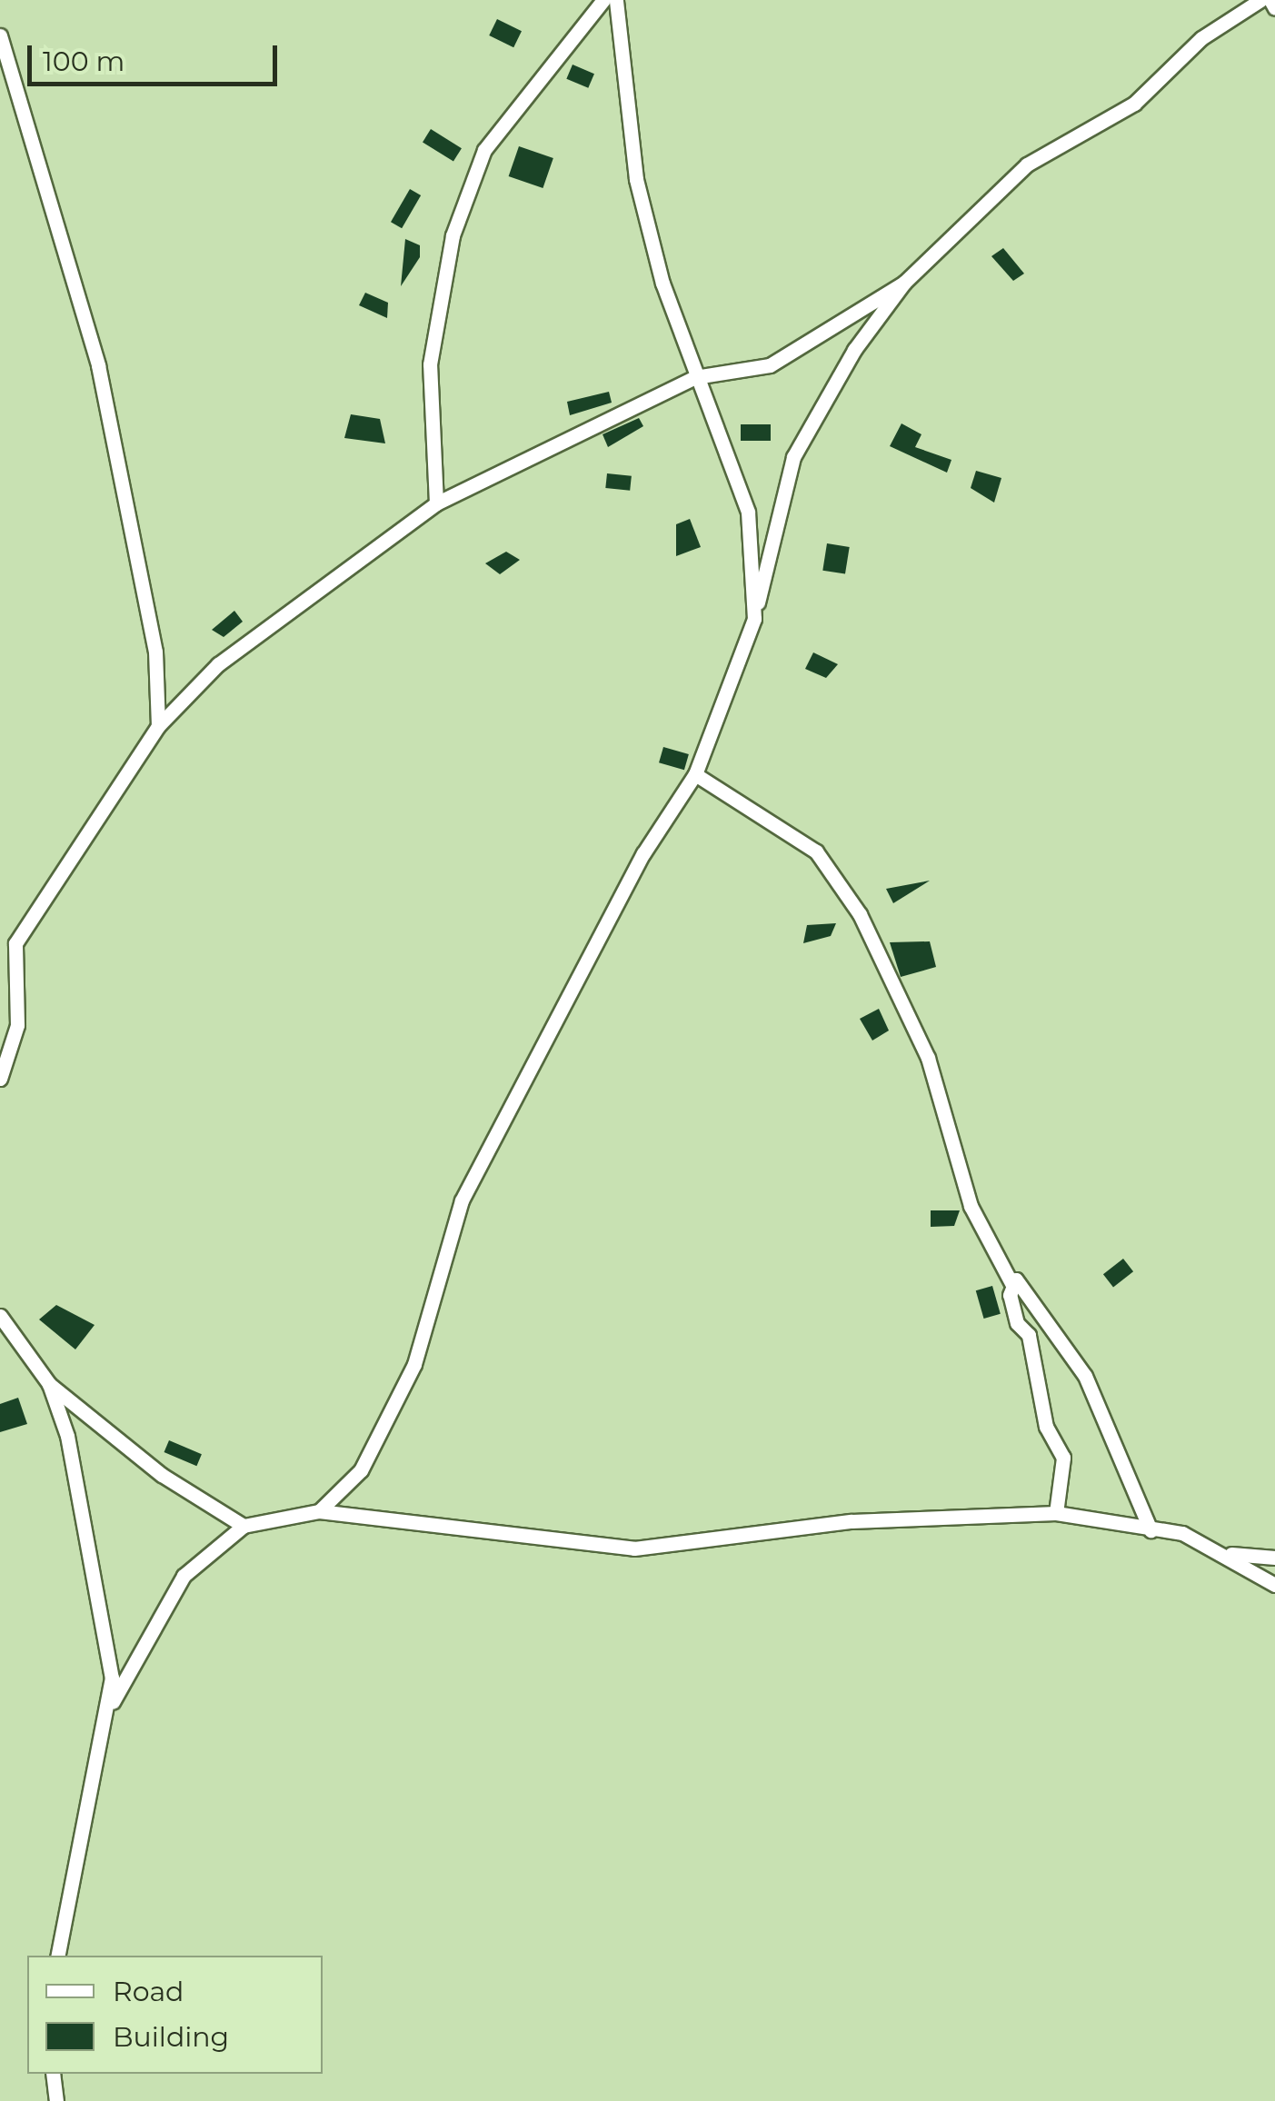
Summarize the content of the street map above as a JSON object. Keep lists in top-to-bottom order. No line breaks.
{"legend":["Road","Building"],"scale_bar":"100 m"}
